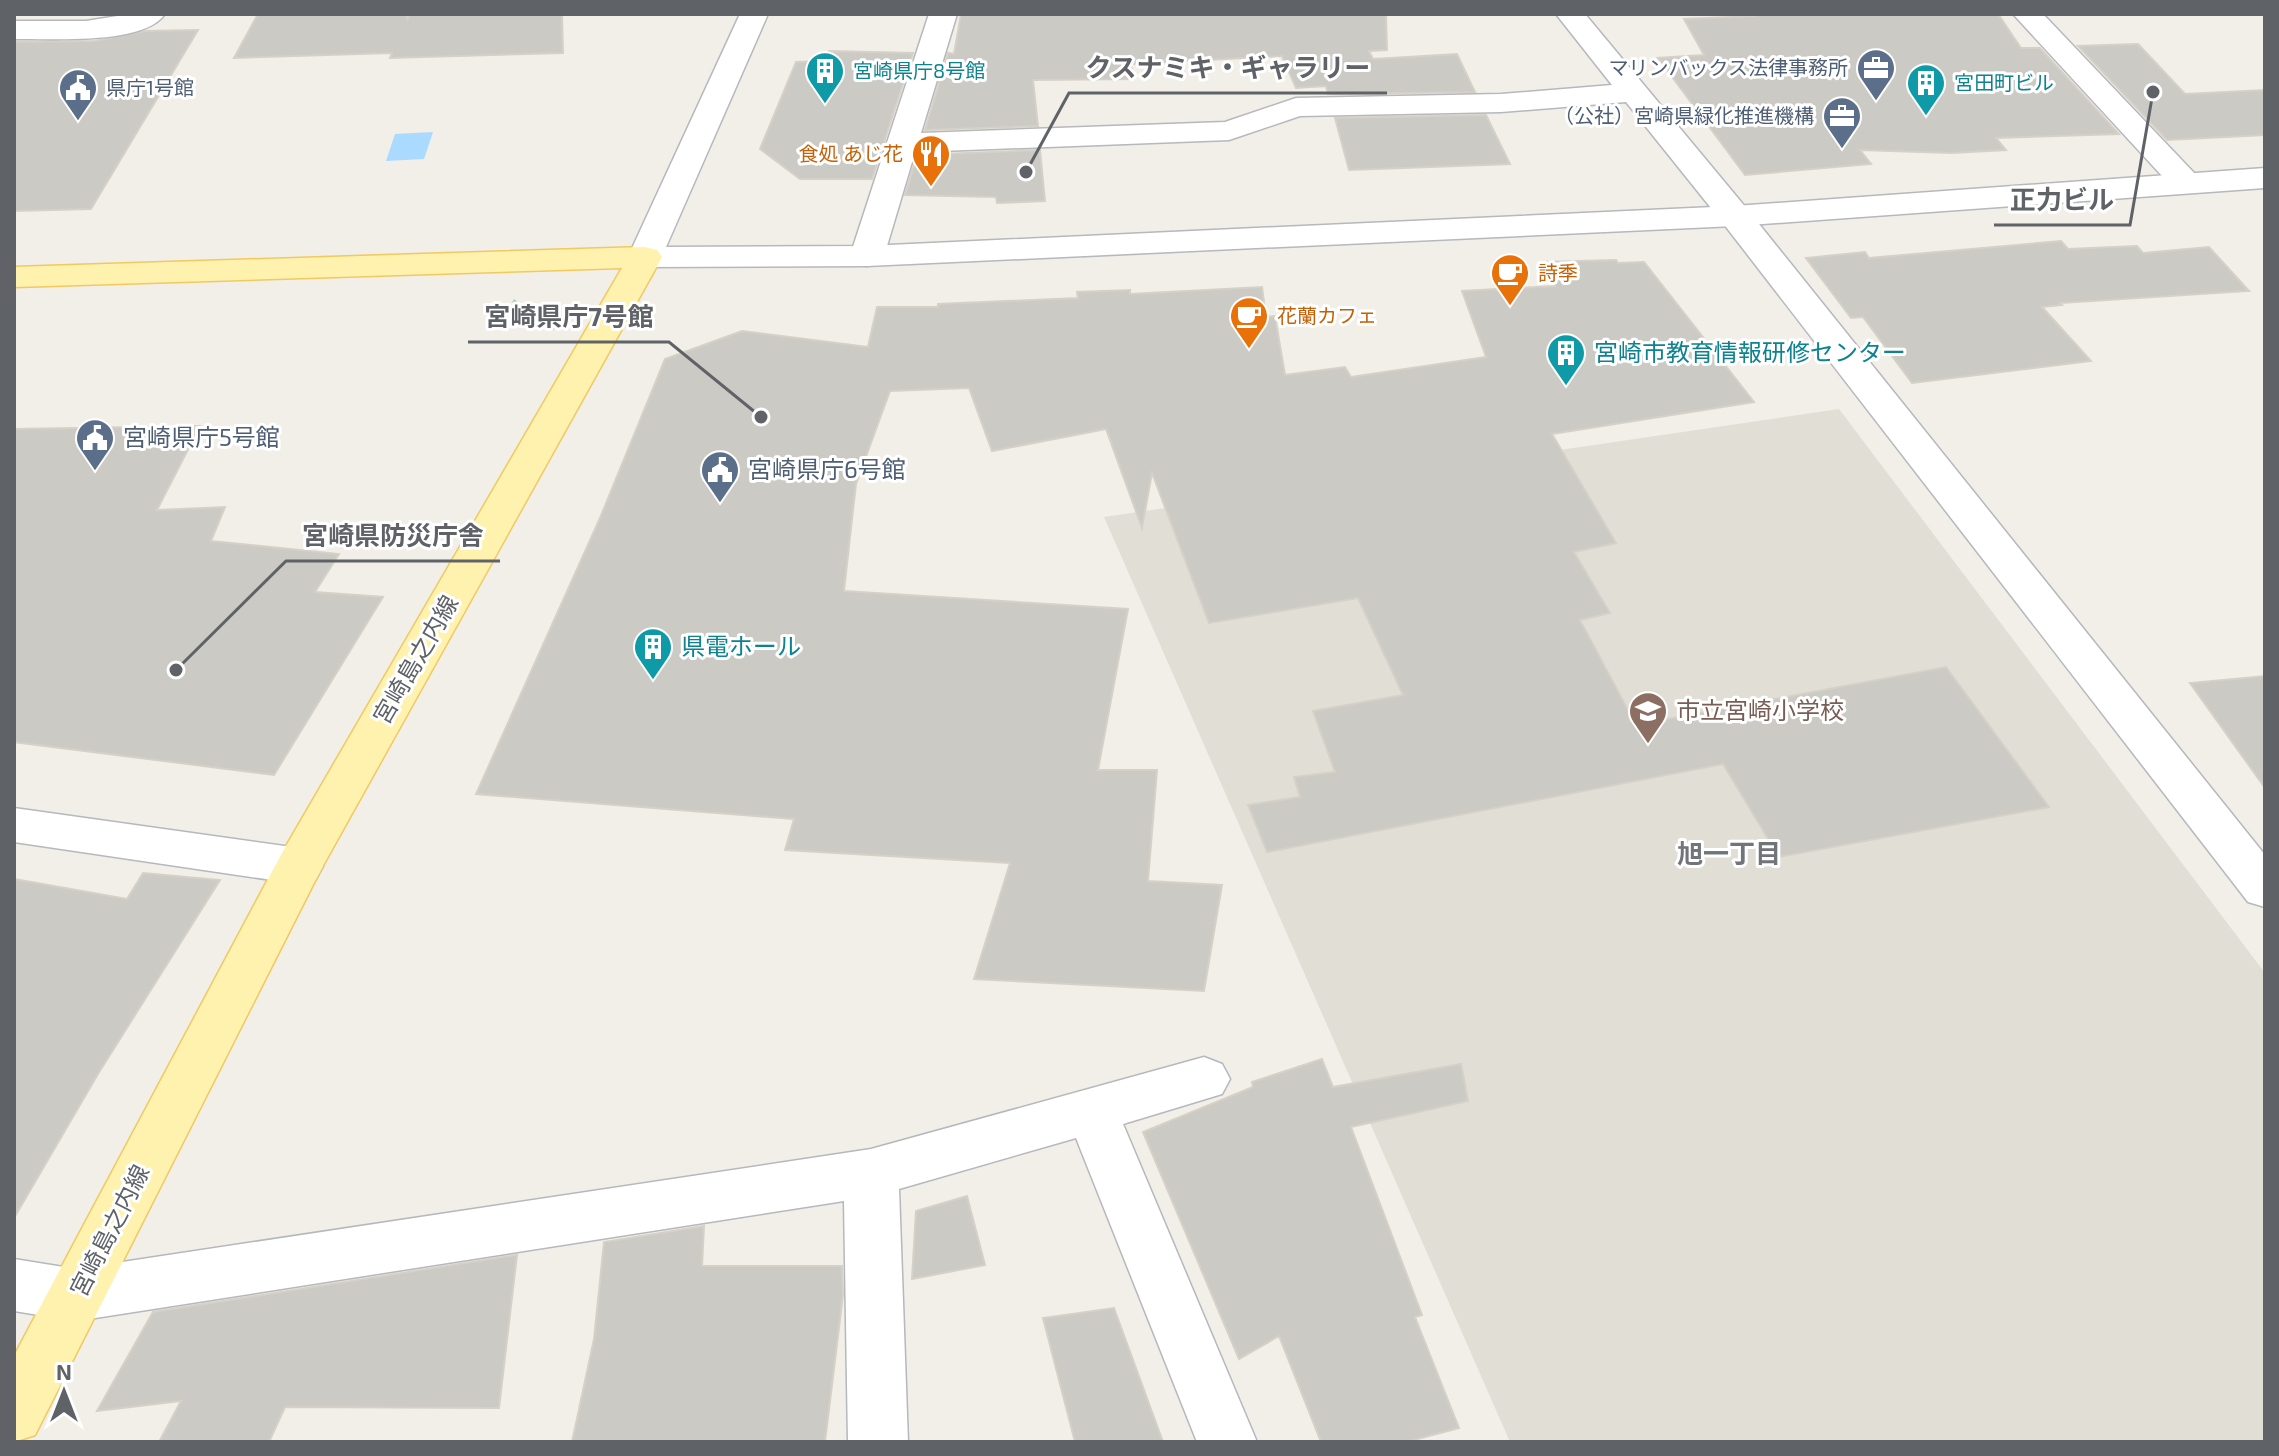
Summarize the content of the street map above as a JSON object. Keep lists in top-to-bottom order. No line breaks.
{"streets":{"main road":["宮崎島之内線"]},"districts":["旭一丁目"],"places":{"other":["正力ビル","クスナミキ・ギャラリー","宮崎県庁7号館","宮崎県防災庁舎"],"office":["マリンバックス法律事務所","（公社）宮崎県緑化推進機構"],"building":["宮崎県庁8号館","宮田町ビル","宮崎市教育情報研修センター","県電ホール"],"public building":["県庁1号館","宮崎県庁5号館","宮崎県庁6号館"],"restaurant":["食処 あじ花"],"cafe":["詩季","花蘭カフェ"],"school or university":["市立宮崎小学校"]},"north":"top"}
